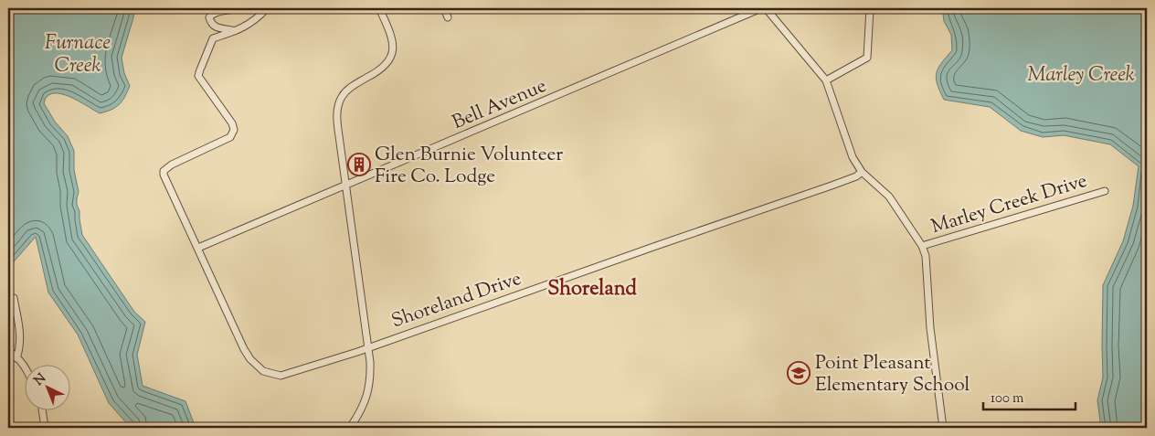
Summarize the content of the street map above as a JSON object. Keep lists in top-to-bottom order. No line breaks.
{"streets":{"street":["Bell Avenue","Marley Creek Drive","Shoreland Drive"]},"crossings":[["Bell Avenue","Shoreland Drive"]],"districts":["Shoreland"],"water":["Furnace Creek","Marley Creek"],"places":{"building":["Glen Burnie Volunteer Fire Co. Lodge"],"school or university":["Point Pleasant Elementary School"]},"scale_bar":"100 m","north":"top left"}
